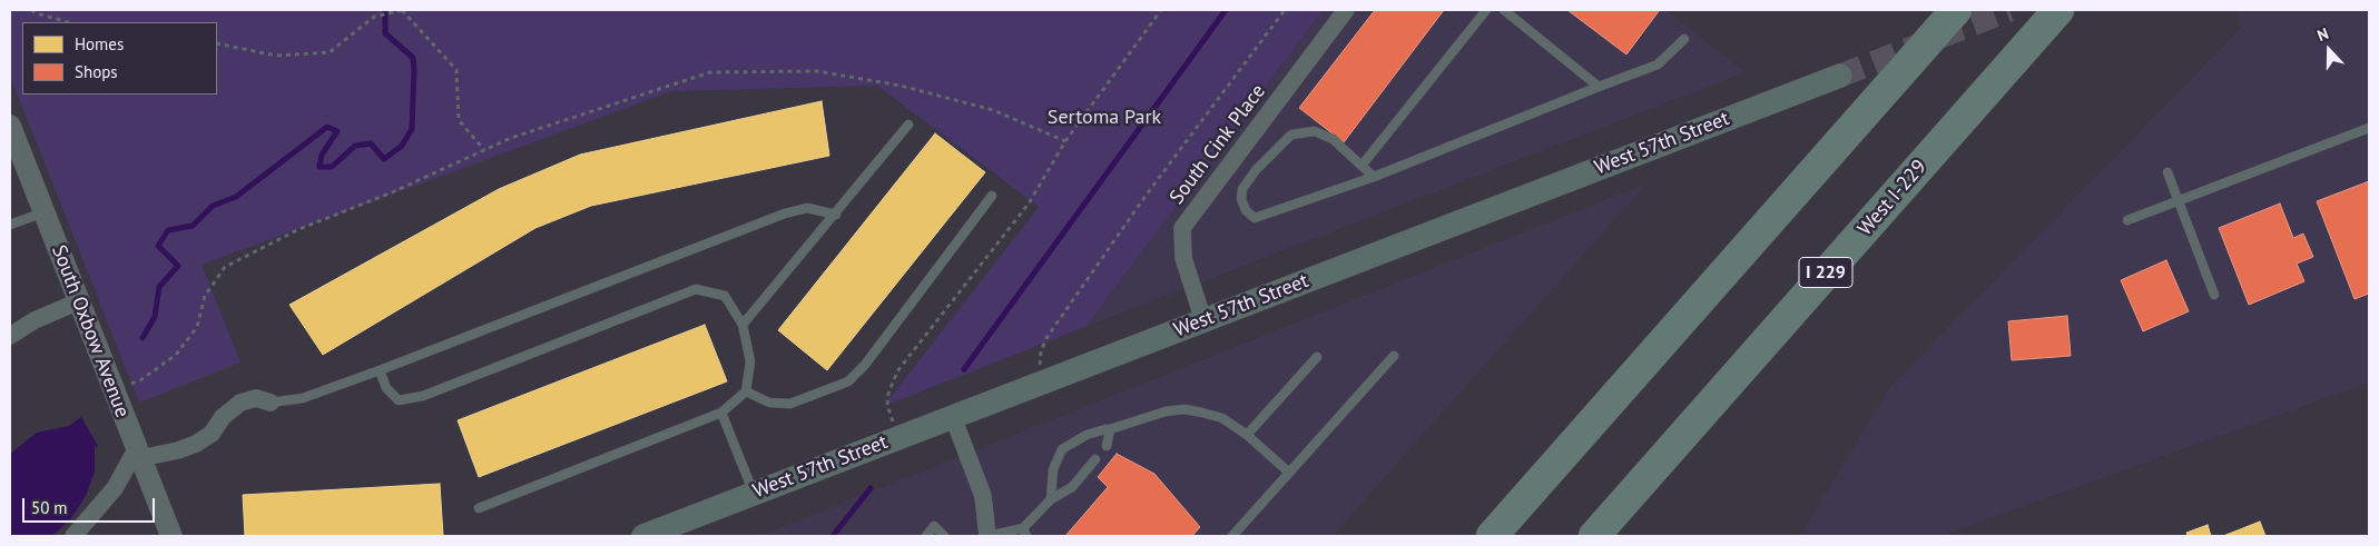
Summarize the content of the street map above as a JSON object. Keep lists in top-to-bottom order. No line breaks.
{"streets":{"highway":["West I-229","I 229"],"main road":["West 57th Street"],"street":["South Cink Place","South Oxbow Avenue"]},"crossings":[["West 57th Street","South Cink Place"]],"parks":["Sertoma Park"],"legend":["Homes","Shops"],"scale_bar":"50 m","north":"top"}
